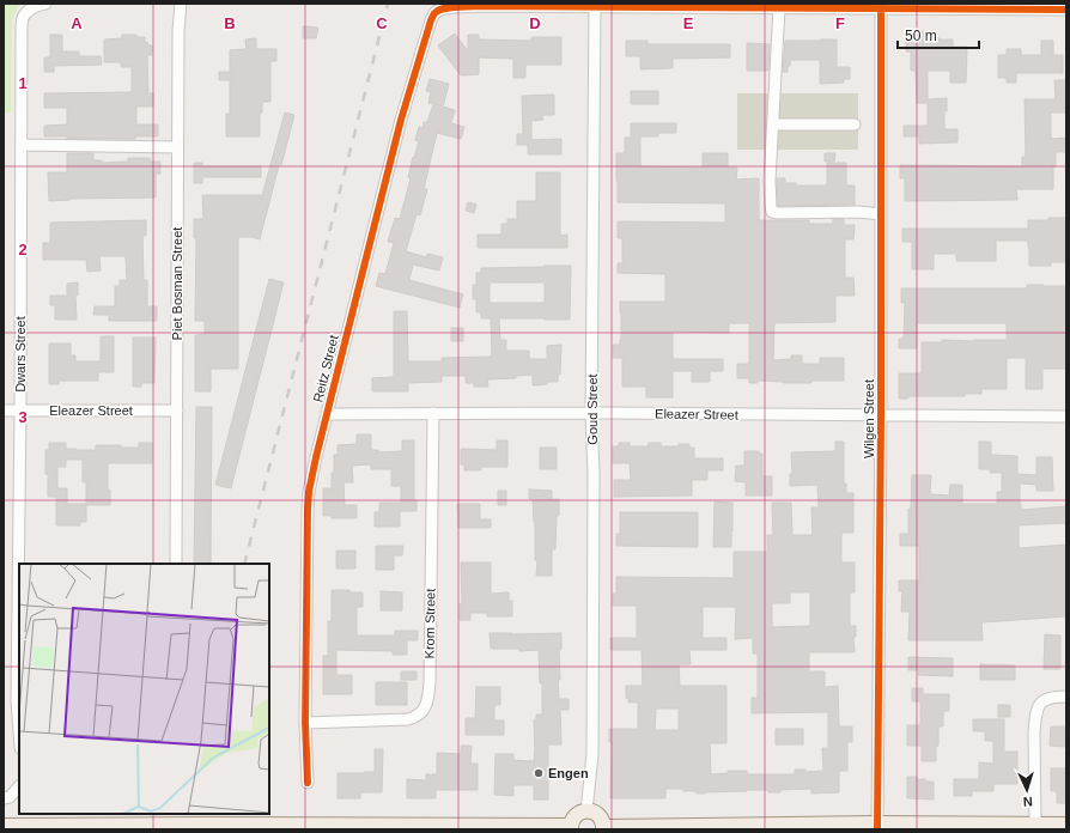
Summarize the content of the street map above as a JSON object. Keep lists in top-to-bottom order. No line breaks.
{"streets":{"street":["Piet Bosman Street","Dwars Street","Reitz Street","Goud Street","Eleazer Street","Wilgen Street","Krom Street"]},"crossings":[["Piet Bosman Street","Eleazer Street"],["Dwars Street","Eleazer Street"],["Reitz Street","Goud Street"],["Reitz Street","Eleazer Street"],["Reitz Street","Wilgen Street"],["Reitz Street","Krom Street"],["Goud Street","Eleazer Street"],["Eleazer Street","Wilgen Street"],["Eleazer Street","Krom Street"]],"places":["Engen"],"scale_bar":"50 m","north":"bottom","grid":{"columns":["A","B","C","D","E","F"],"rows":["1","2","3"]}}
